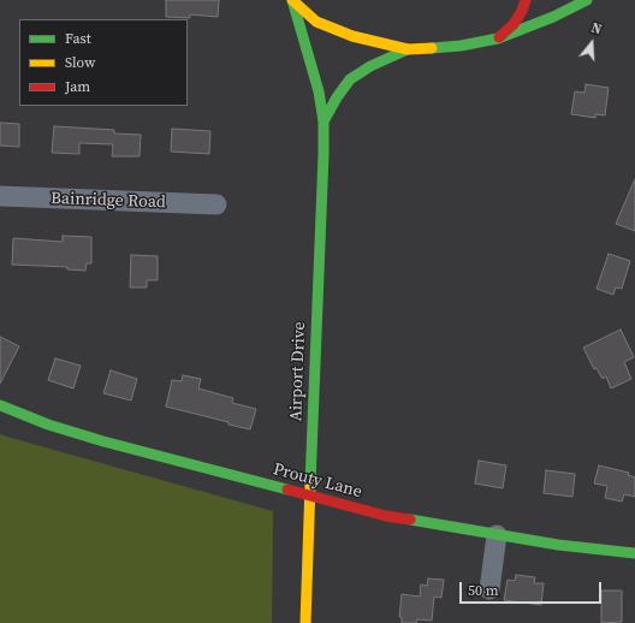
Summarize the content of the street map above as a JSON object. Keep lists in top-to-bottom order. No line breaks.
{"streets":{"main road":["Airport Drive","Prouty Lane"],"street":["Bainridge Road"]},"crossings":[["Airport Drive","Prouty Lane"]],"legend":["Fast","Slow","Jam"],"scale_bar":"50 m","north":"top"}
